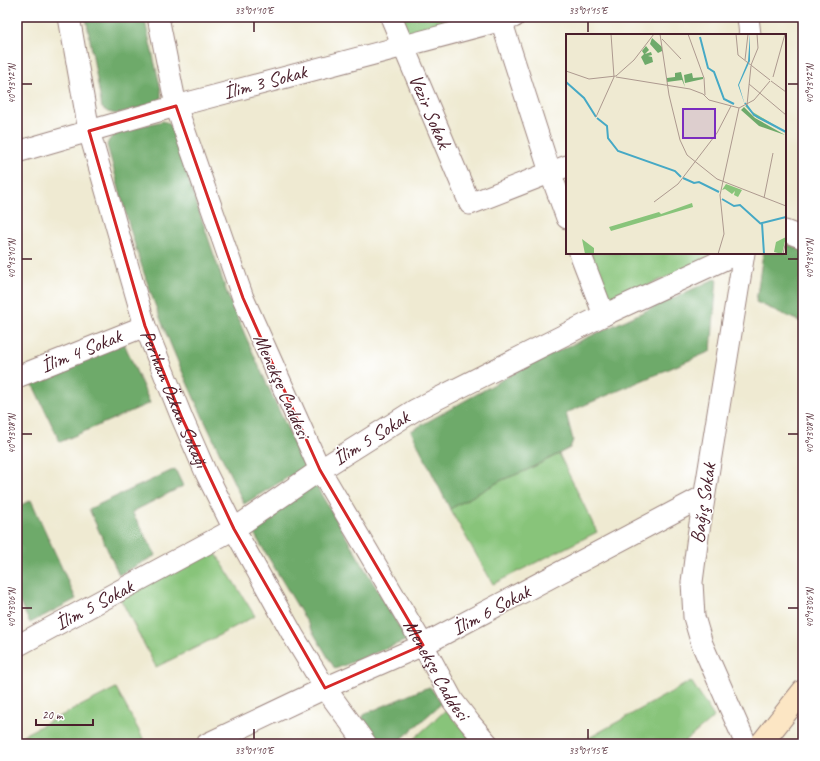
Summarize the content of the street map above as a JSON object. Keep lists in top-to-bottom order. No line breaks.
{"streets":{"street":["İlim 3 Sokak","Vezir Sokak","İlim 4 Sokak","Menekşe Caddesi","Perihan Özkan Sokağı","İlim 5 Sokak","Bağış Sokak","İlim 6 Sokak"]},"crossings":[["İlim 3 Sokak","Vezir Sokak"],["İlim 3 Sokak","Menekşe Caddesi"],["İlim 3 Sokak","Perihan Özkan Sokağı"],["İlim 4 Sokak","Perihan Özkan Sokağı"],["Menekşe Caddesi","İlim 5 Sokak"],["Menekşe Caddesi","İlim 6 Sokak"],["Perihan Özkan Sokağı","İlim 5 Sokak"],["Perihan Özkan Sokağı","İlim 6 Sokak"],["Bağış Sokak","İlim 6 Sokak"]],"scale_bar":"20 m","coordinates":["33°01'10\"E","33°01'15\"E","40°13'12\"N","40°13'10\"N","40°13'08\"N","40°13'06\"N"]}
